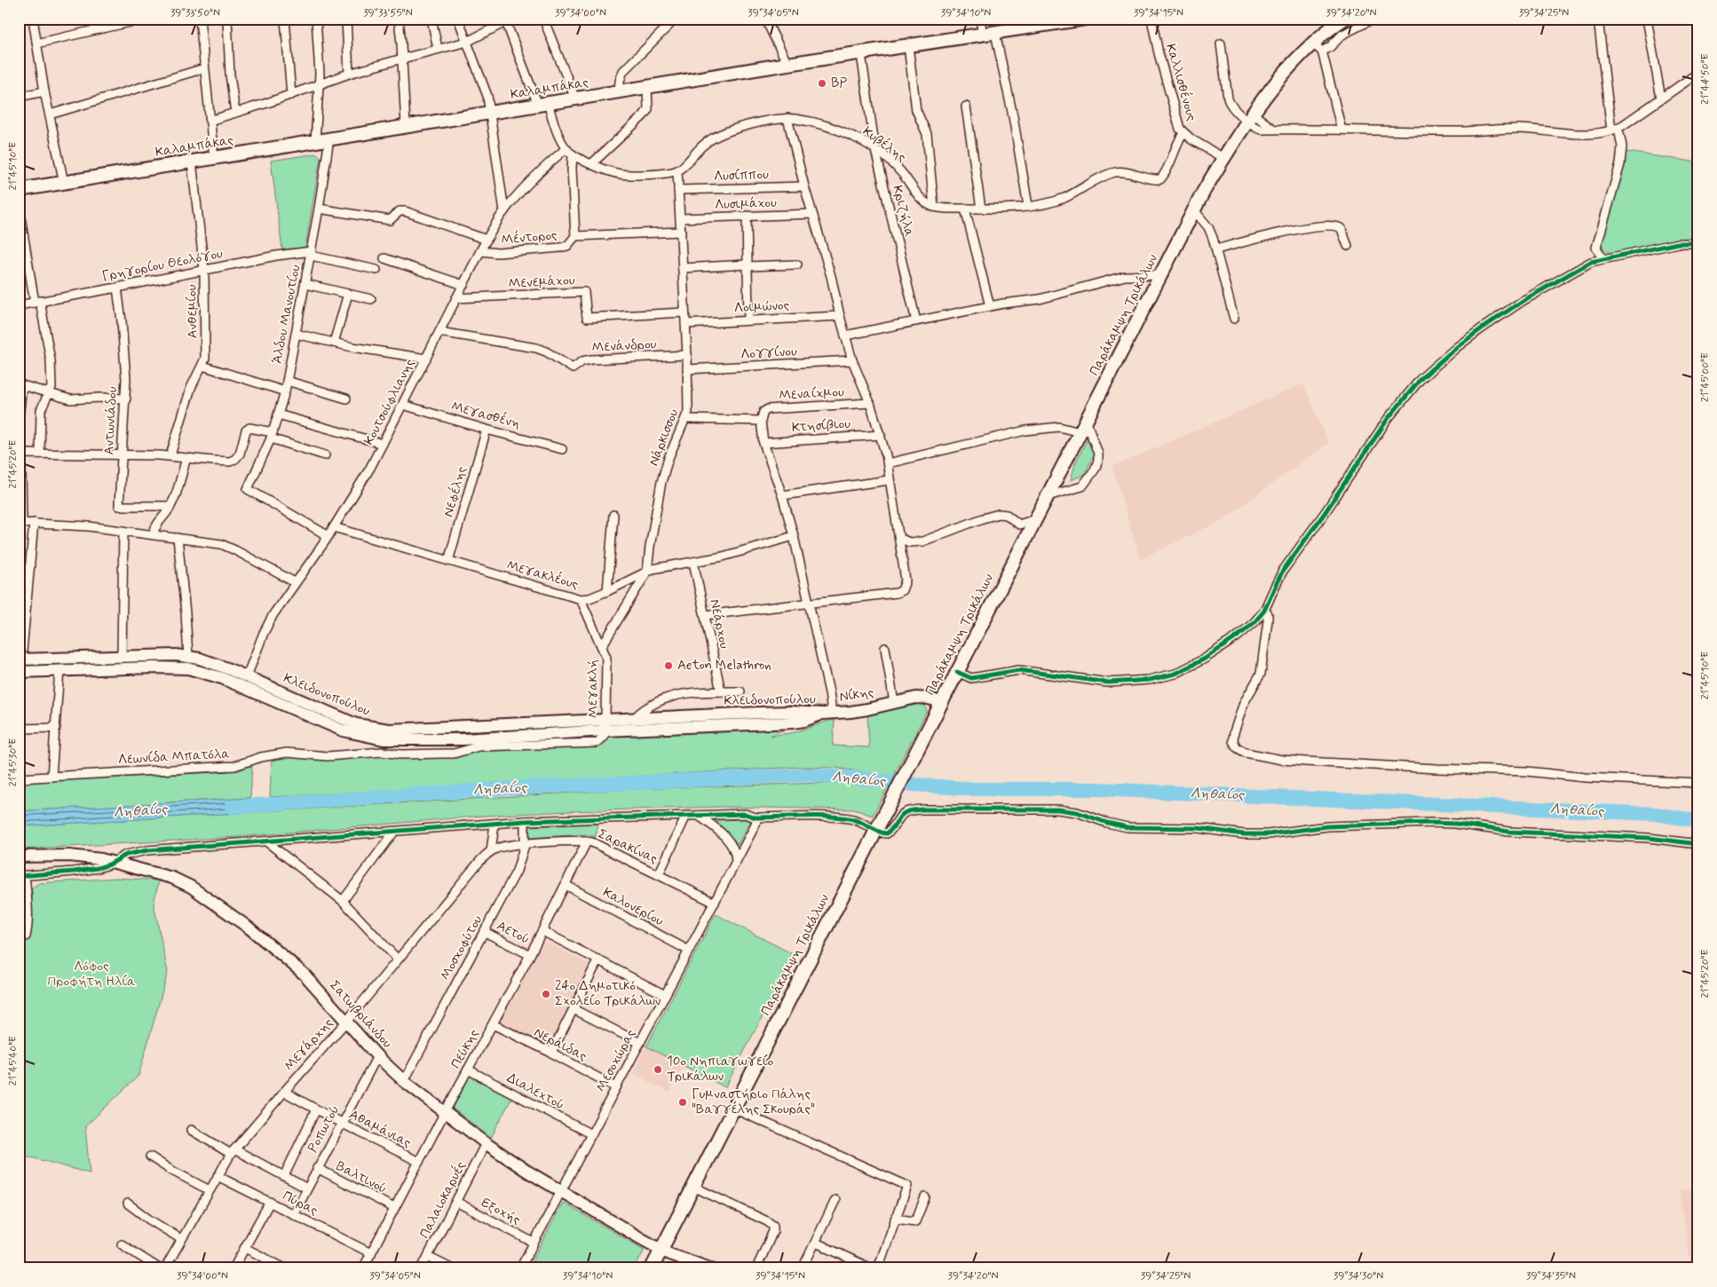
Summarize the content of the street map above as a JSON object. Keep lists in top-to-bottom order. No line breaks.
{"streets":{"main road":["Καλαμπάκας","Παράκαμψη Τρικάλων"],"street":["Καλλισθένους","Κυβέλης","Λυσίππου","Λυσιμάχου","Κριζήλα","Μέντορος","Γρηγορίου Θεολόγου","Μενεμάχου","Λοιμώνος","Ανθεμίου","Άλδου Μανουτίου","Μενάνδρου","Λογγίνου","Μεναίχμου","Κουτσούφλιανης","Μεγασθένη","Αντωνιάδου","Κτησίβιου","Νάρκισσου","Νεφέλης","Μεγακλέους","Νεάρχου","Μεγακλή","Κλειδονοπούλου","Νίκης","Λεωνίδα Μπατόλα","Σαρακίνας","Καλονερίου","Αετού","Μοσχοφύτου","Σατωβριάνδου","Μεγάρχης","Νεράιδας","Πεύκης","Μεσοχώρας","Διαλεχτού","Ροπωτού","Αθαμάνιας","Βαλτινού","Παλαιοκαρυές","Πύρας","Εξοχής"]},"crossings":[["Καλλισθένους","Παράκαμψη Τρικάλων"],["Καλαμπάκας","Κριζήλα"],["Καλαμπάκας","Ανθεμίου"],["Καλαμπάκας","Άλδου Μανουτίου"],["Κυβέλης","Κριζήλα"],["Κυβέλης","Νάρκισσου"],["Λυσίππου","Νάρκισσου"],["Λυσιμάχου","Νάρκισσου"],["Μέντορος","Κουτσούφλιανης"],["Γρηγορίου Θεολόγου","Ανθεμίου"],["Γρηγορίου Θεολόγου","Άλδου Μανουτίου"],["Γρηγορίου Θεολόγου","Αντωνιάδου"],["Μενεμάχου","Κουτσούφλιανης"],["Μενεμάχου","Νάρκισσου"],["Λοιμώνος","Νάρκισσου"],["Άλδου Μανουτίου","Κουτσούφλιανης"],["Παράκαμψη Τρικάλων","Νίκης"],["Παράκαμψη Τρικάλων","Σατωβριάνδου"],["Μενάνδρου","Κουτσούφλιανης"],["Μενάνδρου","Νάρκισσου"],["Λογγίνου","Νάρκισσου"],["Κουτσούφλιανης","Μεγασθένη"],["Κουτσούφλιανης","Μεγακλέους"],["Κουτσούφλιανης","Κλειδονοπούλου"],["Μεγασθένη","Νεφέλης"],["Νάρκισσου","Μεγακλέους"],["Νάρκισσου","Μεγακλή"],["Νεφέλης","Μεγακλέους"],["Μεγακλέους","Νεάρχου"],["Μεγακλέους","Μεγακλή"],["Μεγακλή","Κλειδονοπούλου"],["Κλειδονοπούλου","Νίκης"],["Κλειδονοπούλου","Λεωνίδα Μπατόλα"],["Σαρακίνας","Μοσχοφύτου"],["Σαρακίνας","Πεύκης"],["Σαρακίνας","Μεσοχώρας"],["Καλονερίου","Πεύκης"],["Καλονερίου","Μεσοχώρας"],["Αετού","Μοσχοφύτου"],["Αετού","Πεύκης"],["Μοσχοφύτου","Σατωβριάνδου"],["Σατωβριάνδου","Μεγάρχης"],["Σατωβριάνδου","Πεύκης"],["Σατωβριάνδου","Μεσοχώρας"],["Σατωβριάνδου","Ροπωτού"],["Σατωβριάνδου","Παλαιοκαρυές"],["Μεγάρχης","Αθαμάνιας"],["Μεγάρχης","Πύρας"],["Νεράιδας","Πεύκης"],["Νεράιδας","Μεσοχώρας"],["Πεύκης","Διαλεχτού"],["Πεύκης","Αθαμάνιας"],["Πεύκης","Βαλτινού"],["Πεύκης","Πύρας"],["Μεσοχώρας","Διαλεχτού"],["Μεσοχώρας","Εξοχής"],["Ροπωτού","Αθαμάνιας"],["Ροπωτού","Βαλτινού"],["Ροπωτού","Πύρας"],["Παλαιοκαρυές","Εξοχής"]],"water":["Ληθαίος"],"parks":["Λόφος Προφήτη Ηλία"],"places":["BP","Aeton Melathron","24ο Δημοτικό Σχολείο Τρικάλων","10ο Νηπιαγωγείο Τρικάλων","Γυμναστήριο Πάλης \"Βαγγέλης Σκουράς\""],"coordinates":["39°33'50\"N","39°33'55\"N","39°34'00\"N","39°34'05\"N","39°34'10\"N","39°34'15\"N","39°34'20\"N","39°34'25\"N","21°44'50\"E","21°45'10\"E","21°45'00\"E","21°45'20\"E","21°45'30\"E","21°45'40\"E","39°34'30\"N","39°34'35\"N"]}
